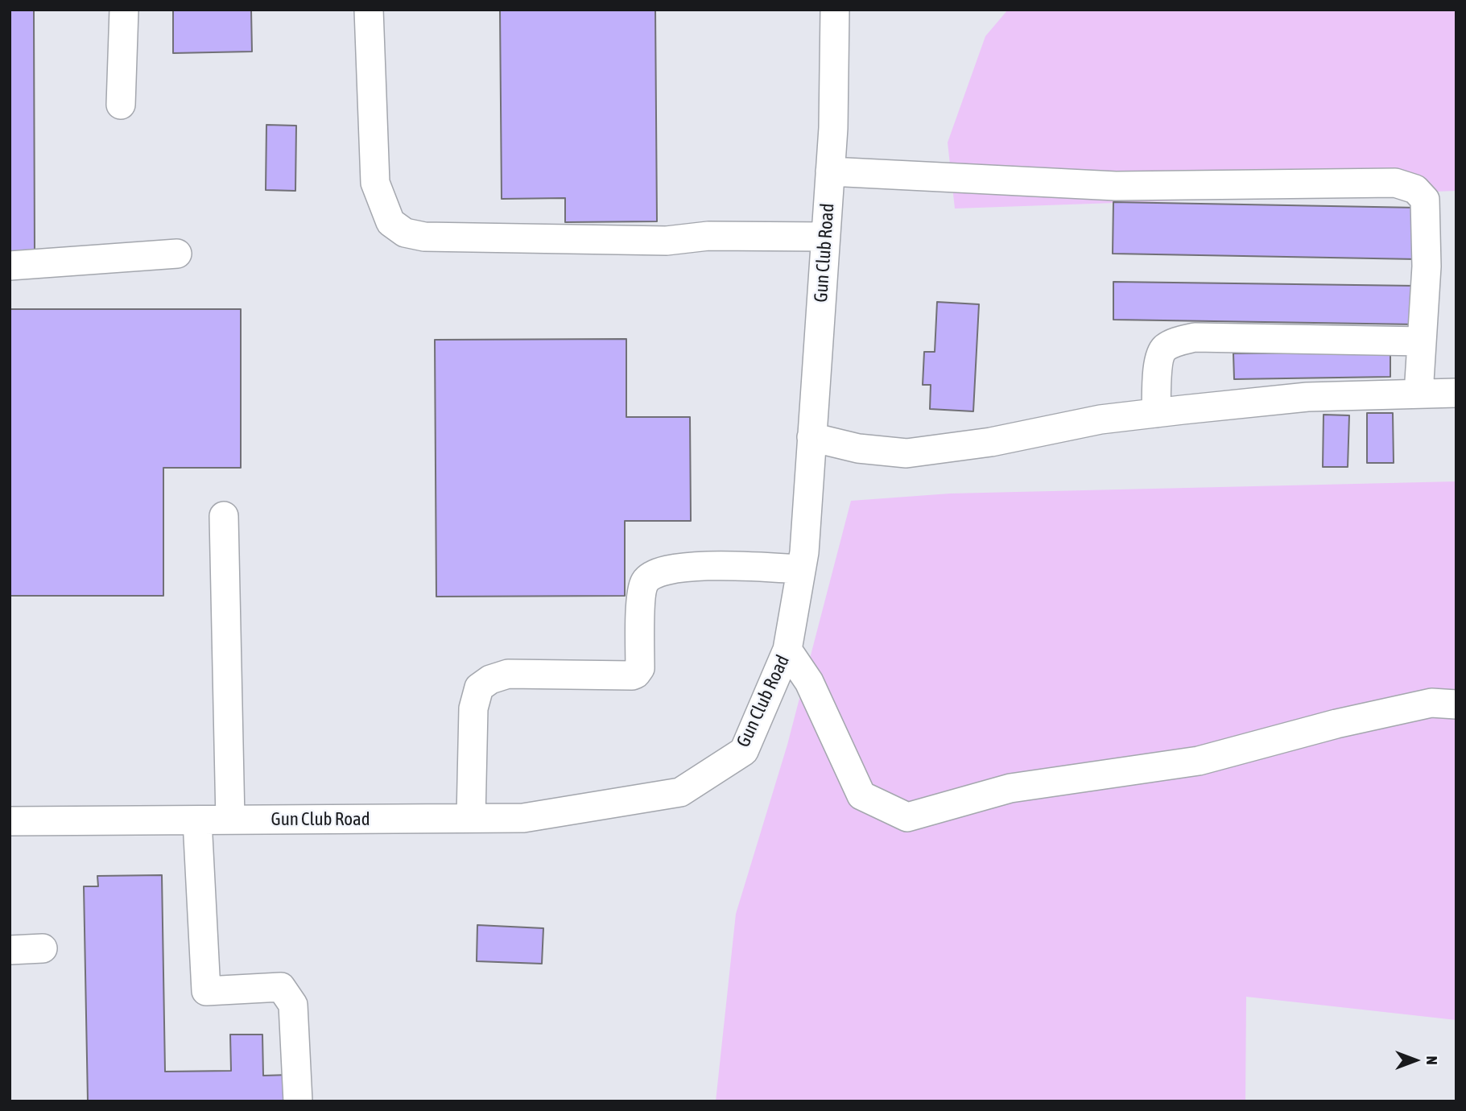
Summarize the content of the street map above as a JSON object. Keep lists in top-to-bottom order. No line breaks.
{"streets":{"street":["Gun Club Road"]},"north":"right"}
